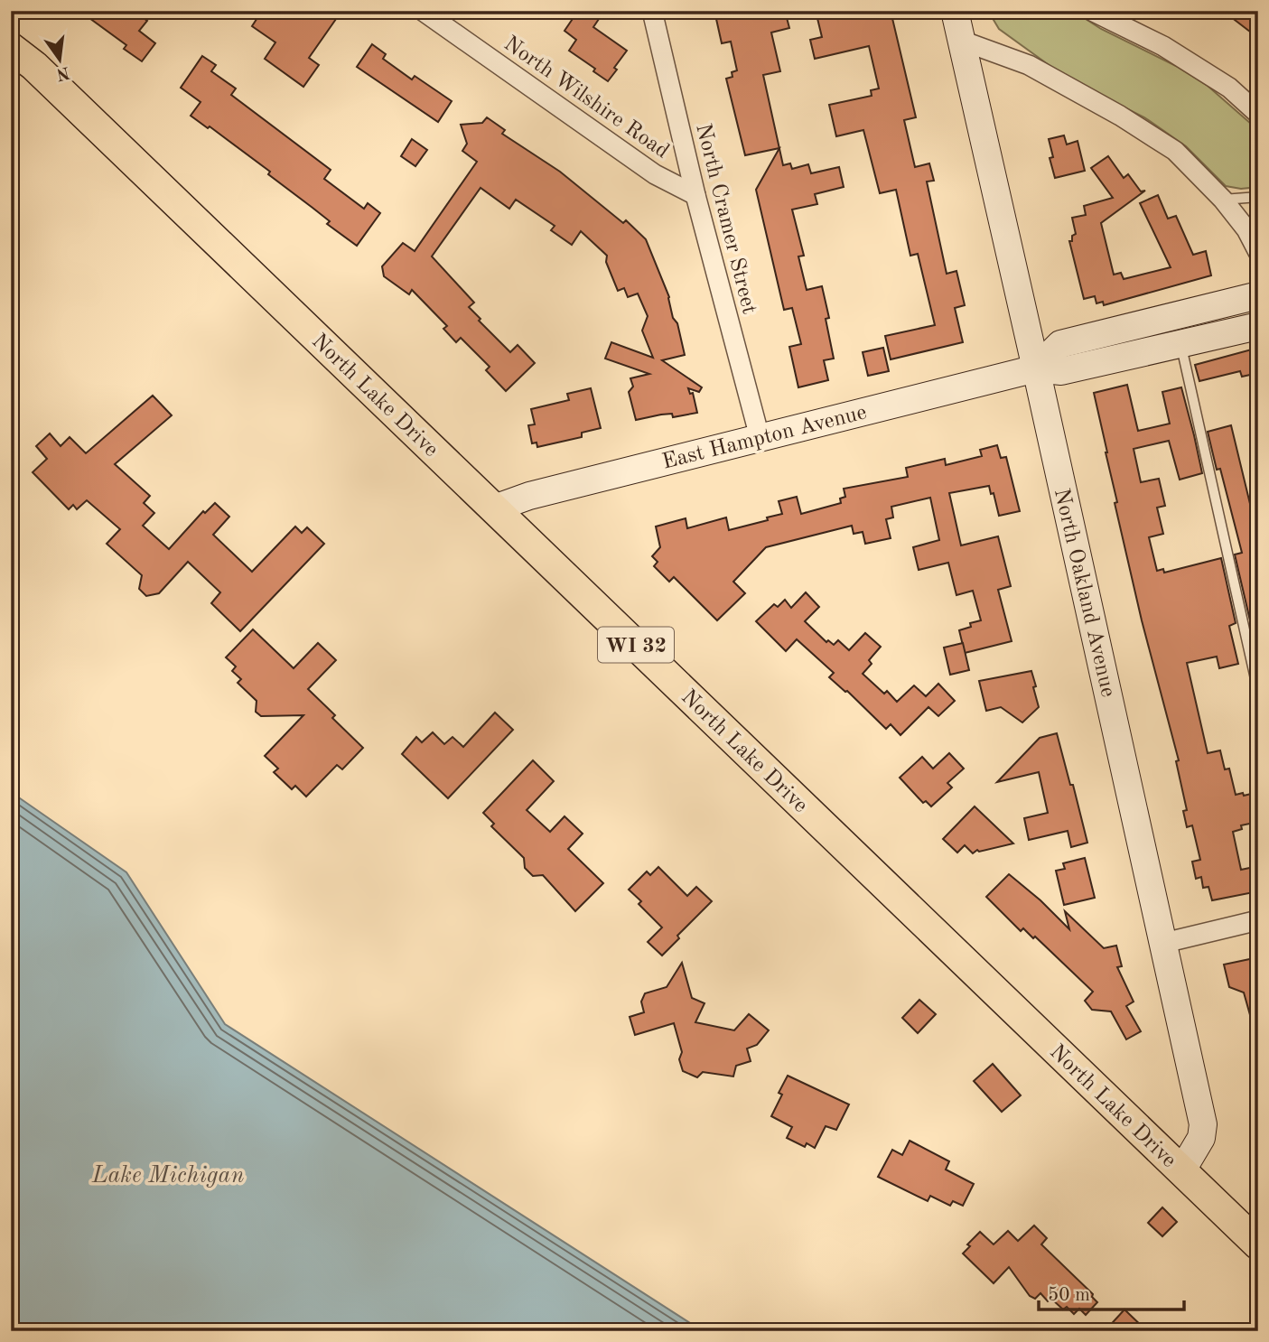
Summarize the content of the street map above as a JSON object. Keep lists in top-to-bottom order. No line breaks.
{"streets":{"main road":["North Lake Drive","East Hampton Avenue","North Oakland Avenue","WI 32"],"street":["North Wilshire Road","North Cramer Street"]},"crossings":[["North Wilshire Road","North Cramer Street"],["North Cramer Street","East Hampton Avenue"],["North Lake Drive","East Hampton Avenue"],["North Lake Drive","North Oakland Avenue"],["East Hampton Avenue","North Oakland Avenue"]],"water":["Lake Michigan"],"scale_bar":"50 m","north":"bottom"}
